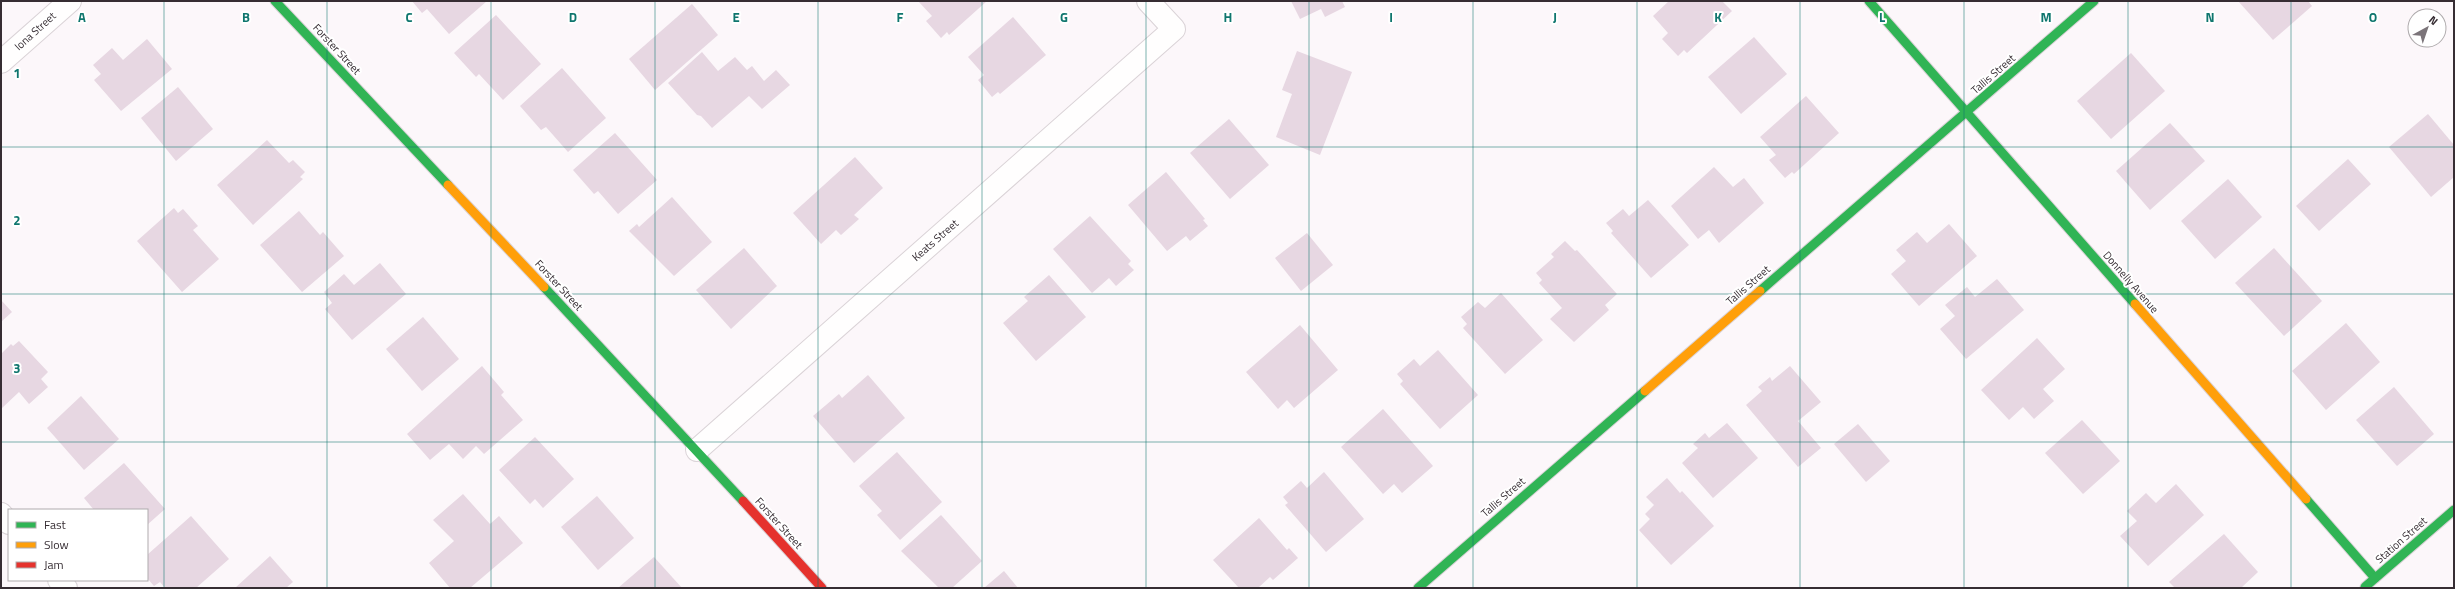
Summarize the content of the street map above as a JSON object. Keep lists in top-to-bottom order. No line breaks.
{"streets":{"street":["Iona Street","Forster Street","Tallis Street","Keats Street","Donnelly Avenue","Station Street"]},"crossings":[["Forster Street","Keats Street"],["Tallis Street","Donnelly Avenue"],["Donnelly Avenue","Station Street"]],"legend":["Fast","Slow","Jam"],"north":"top right","grid":{"columns":["A","B","C","D","E","F","G","H","I","J","K","L","M","N","O"],"rows":["1","2","3"]}}
